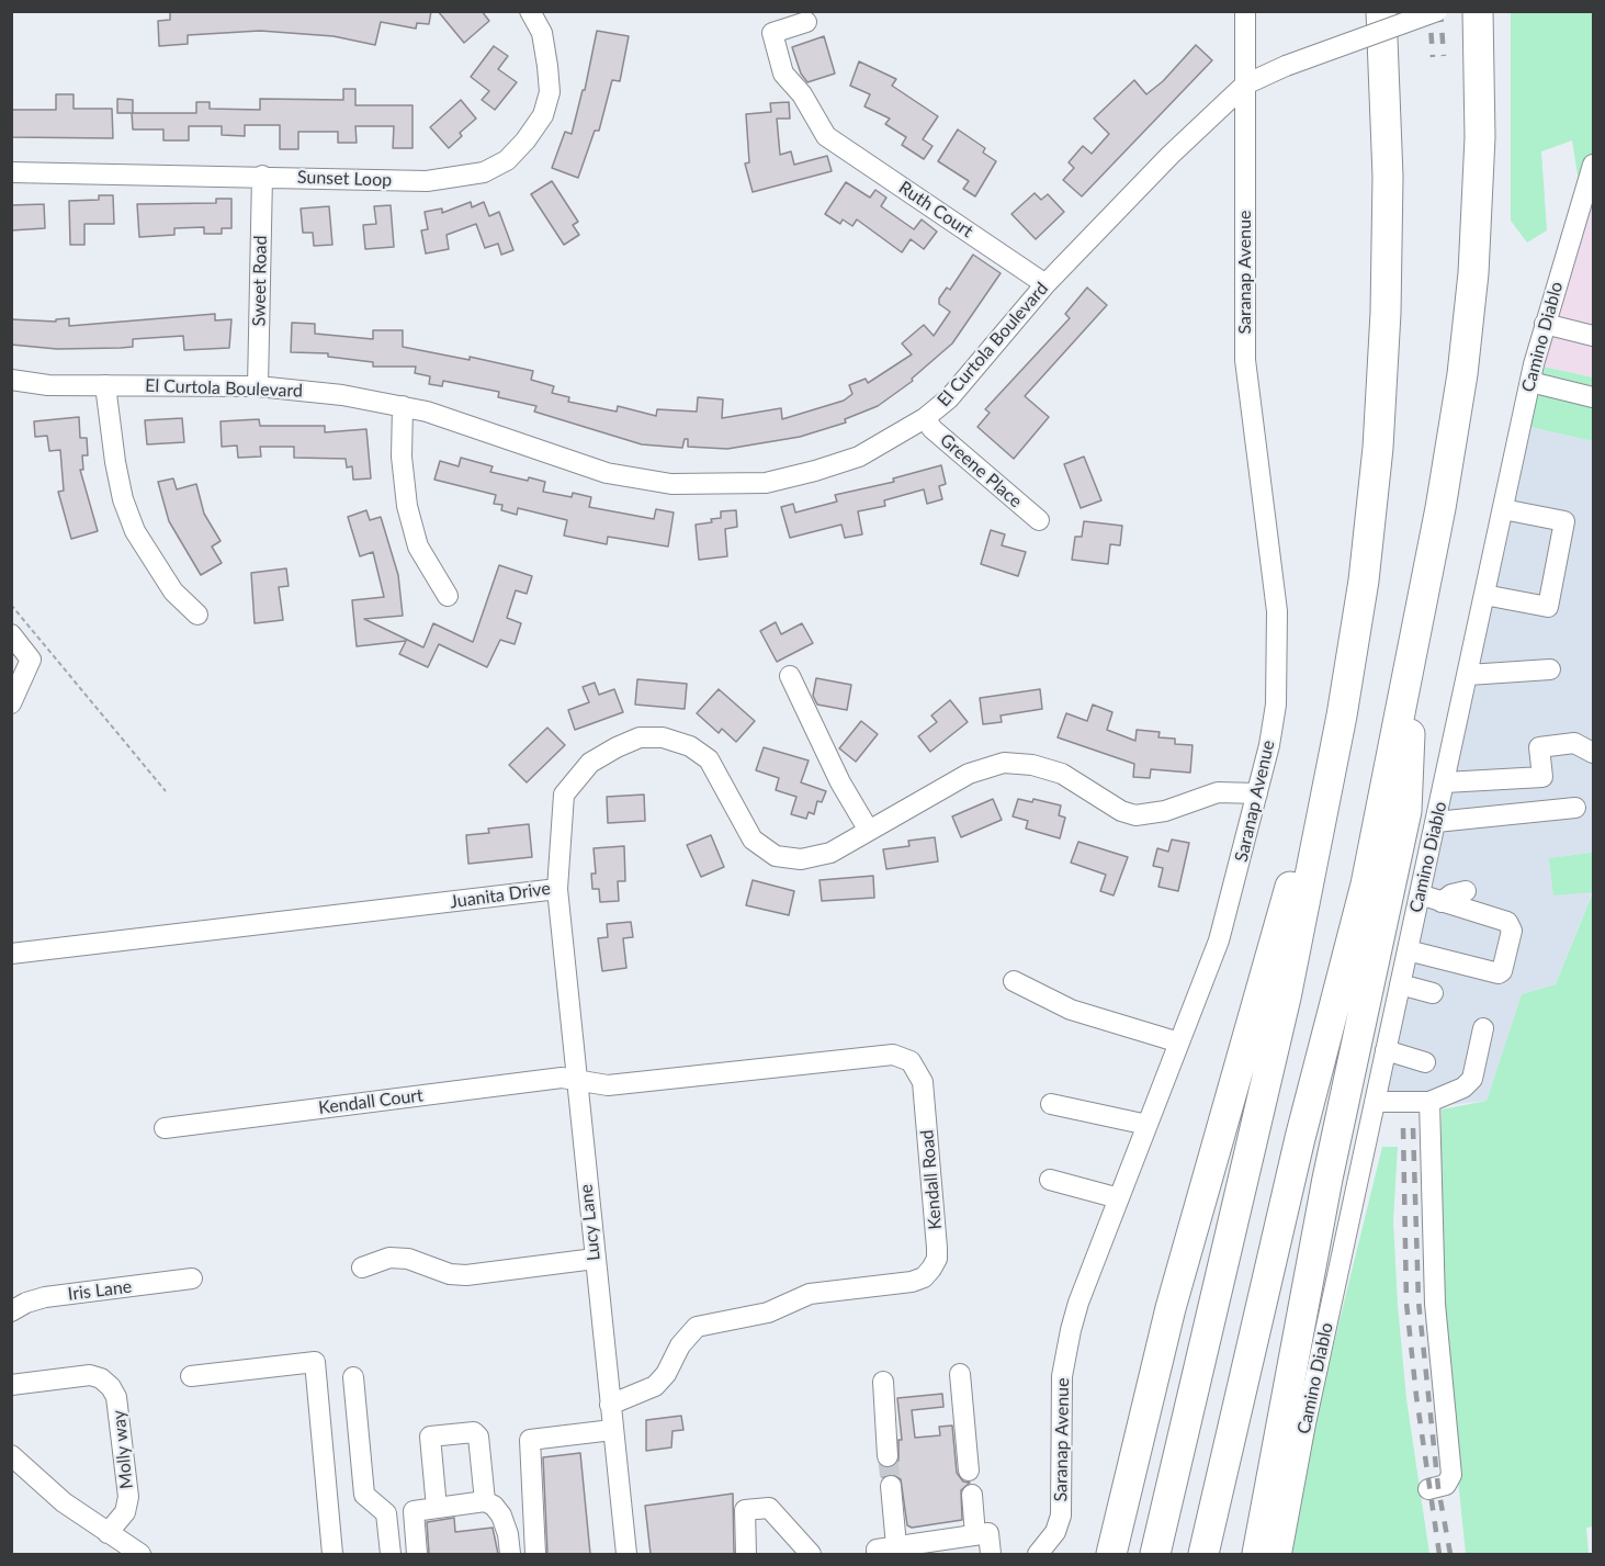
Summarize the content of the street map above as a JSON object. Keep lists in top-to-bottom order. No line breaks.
{"streets":{"street":["Sunset Loop","Ruth Court","Saranap Avenue","Sweet Road","Camino Diablo","El Curtola Boulevard","Greene Place","Juanita Drive","Kendall Court","Kendall Road","Lucy Lane","Iris Lane","Molly way"]},"crossings":[["Sunset Loop","Sweet Road"],["Ruth Court","El Curtola Boulevard"],["Saranap Avenue","El Curtola Boulevard"],["Saranap Avenue","Juanita Drive"],["Sweet Road","El Curtola Boulevard"],["El Curtola Boulevard","Greene Place"],["Juanita Drive","Lucy Lane"],["Kendall Court","Kendall Road"],["Kendall Court","Lucy Lane"],["Kendall Road","Lucy Lane"]]}
